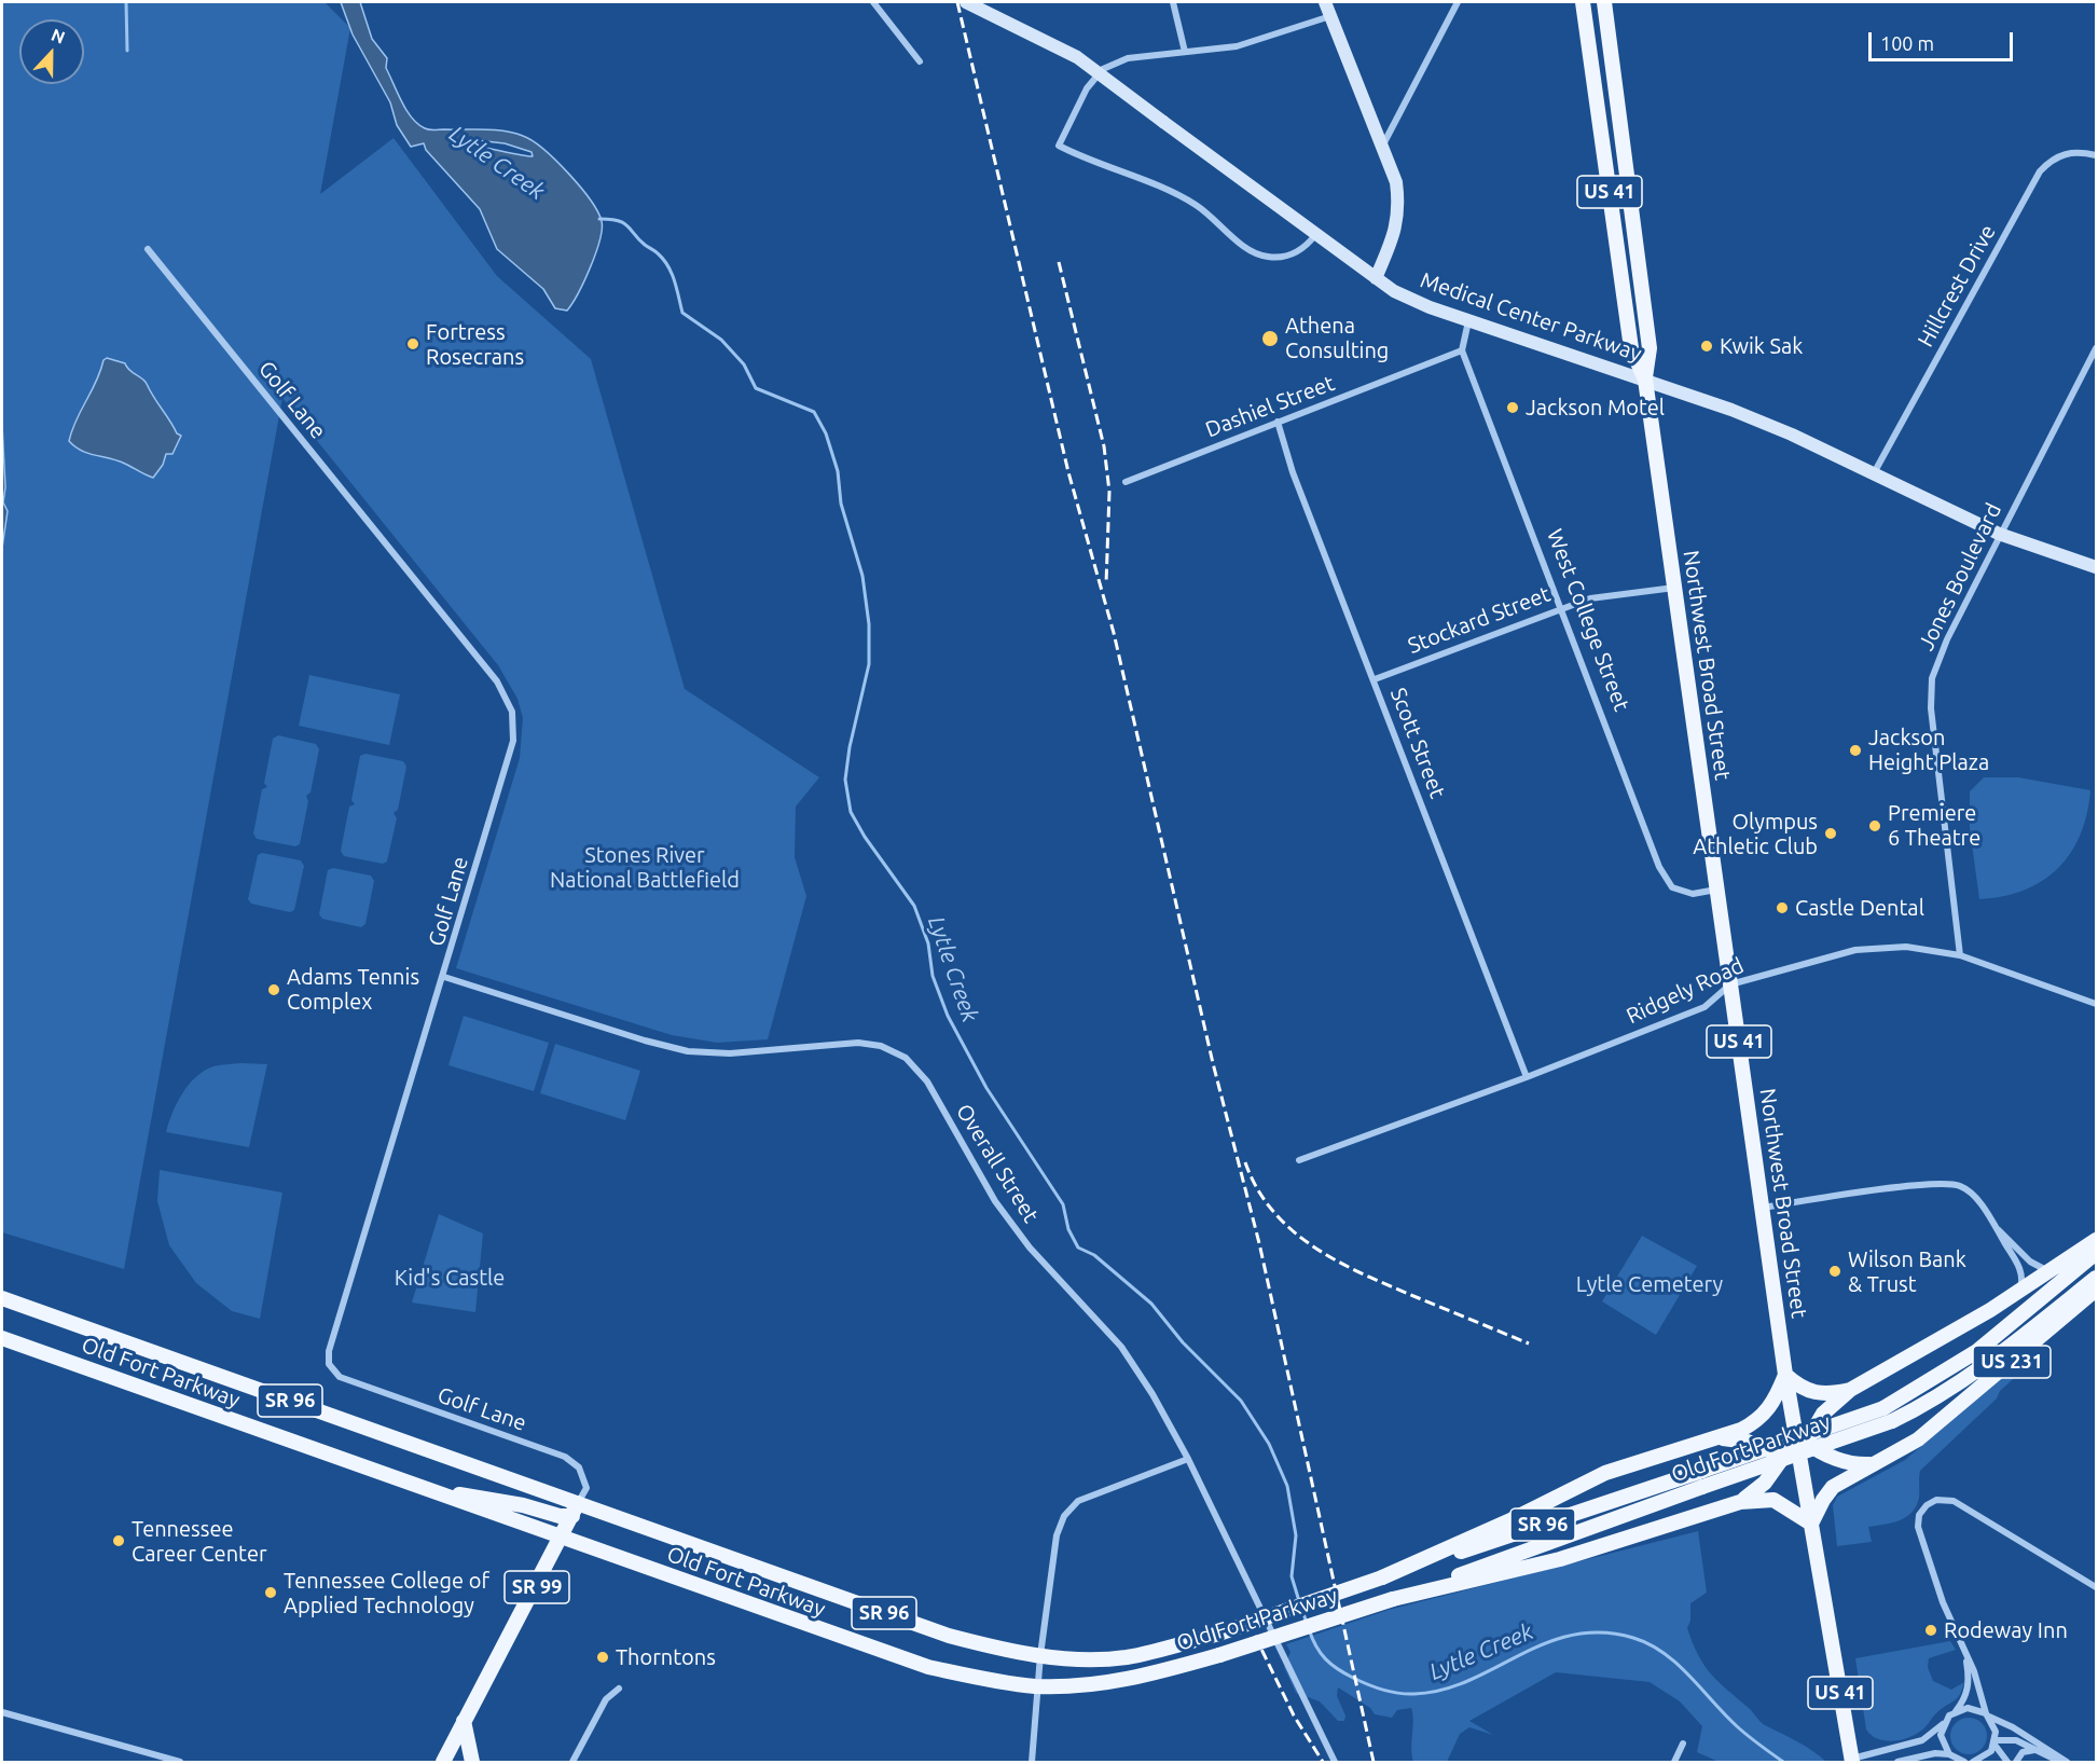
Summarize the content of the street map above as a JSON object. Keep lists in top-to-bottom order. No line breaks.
{"streets":{"main road":["US 41","Medical Center Parkway","Northwest Broad Street","US 231","Old Fort Parkway","SR 96","SR 99"],"street":["Hillcrest Drive","Golf Lane","Dashiel Street","Jones Boulevard","Stockard Street","West College Street","Scott Street","Ridgely Road","Overall Street"]},"crossings":[["Hillcrest Drive","Medical Center Parkway"],["Medical Center Parkway","Jones Boulevard"],["Medical Center Parkway","Northwest Broad Street"],["Golf Lane","Overall Street"],["Golf Lane","Old Fort Parkway"],["Golf Lane","SR 99"],["Dashiel Street","West College Street"],["Dashiel Street","Scott Street"],["Jones Boulevard","Ridgely Road"],["Stockard Street","West College Street"],["Stockard Street","Northwest Broad Street"],["Stockard Street","Scott Street"],["West College Street","Northwest Broad Street"],["Northwest Broad Street","Ridgely Road"],["Scott Street","Ridgely Road"],["Old Fort Parkway","SR 99"]],"water":["Lytle Creek"],"parks":["Stones River National Battlefield","Kid's Castle","Lytle Cemetery"],"places":["Athena Consulting","Fortress Rosecrans","Kwik Sak","Jackson Motel","Jackson Height Plaza","Premiere 6 Theatre","Olympus Athletic Club","Castle Dental","Adams Tennis Complex","Wilson Bank & Trust","Tennessee Career Center","Tennessee College of Applied Technology","Rodeway Inn","Thorntons"],"scale_bar":"100 m","north":"top"}
